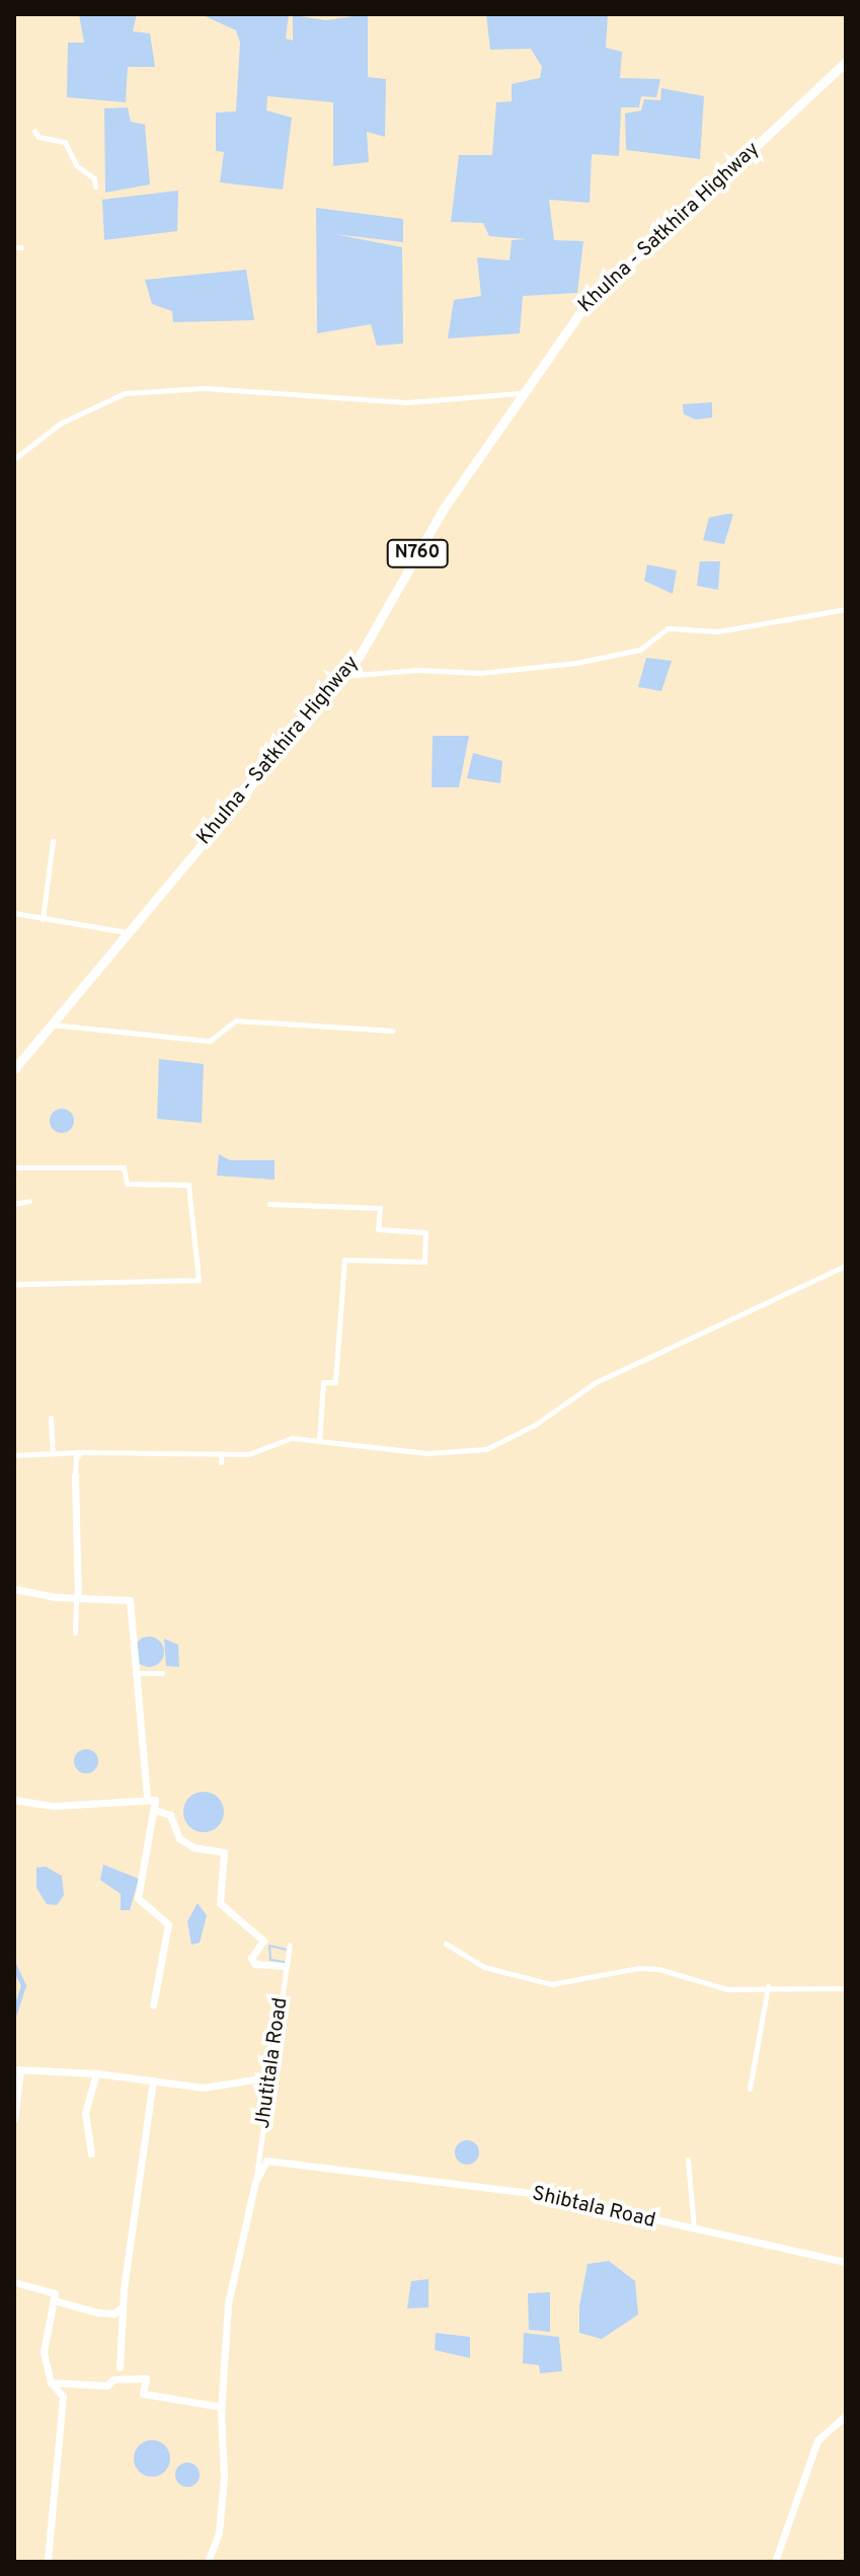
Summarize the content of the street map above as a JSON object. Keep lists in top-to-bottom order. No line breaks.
{"streets":{"highway":["Khulna - Satkhira Highway","N760"],"street":["Jhutitala Road","Shibtala Road"]},"crossings":[["Jhutitala Road","Shibtala Road"]]}
